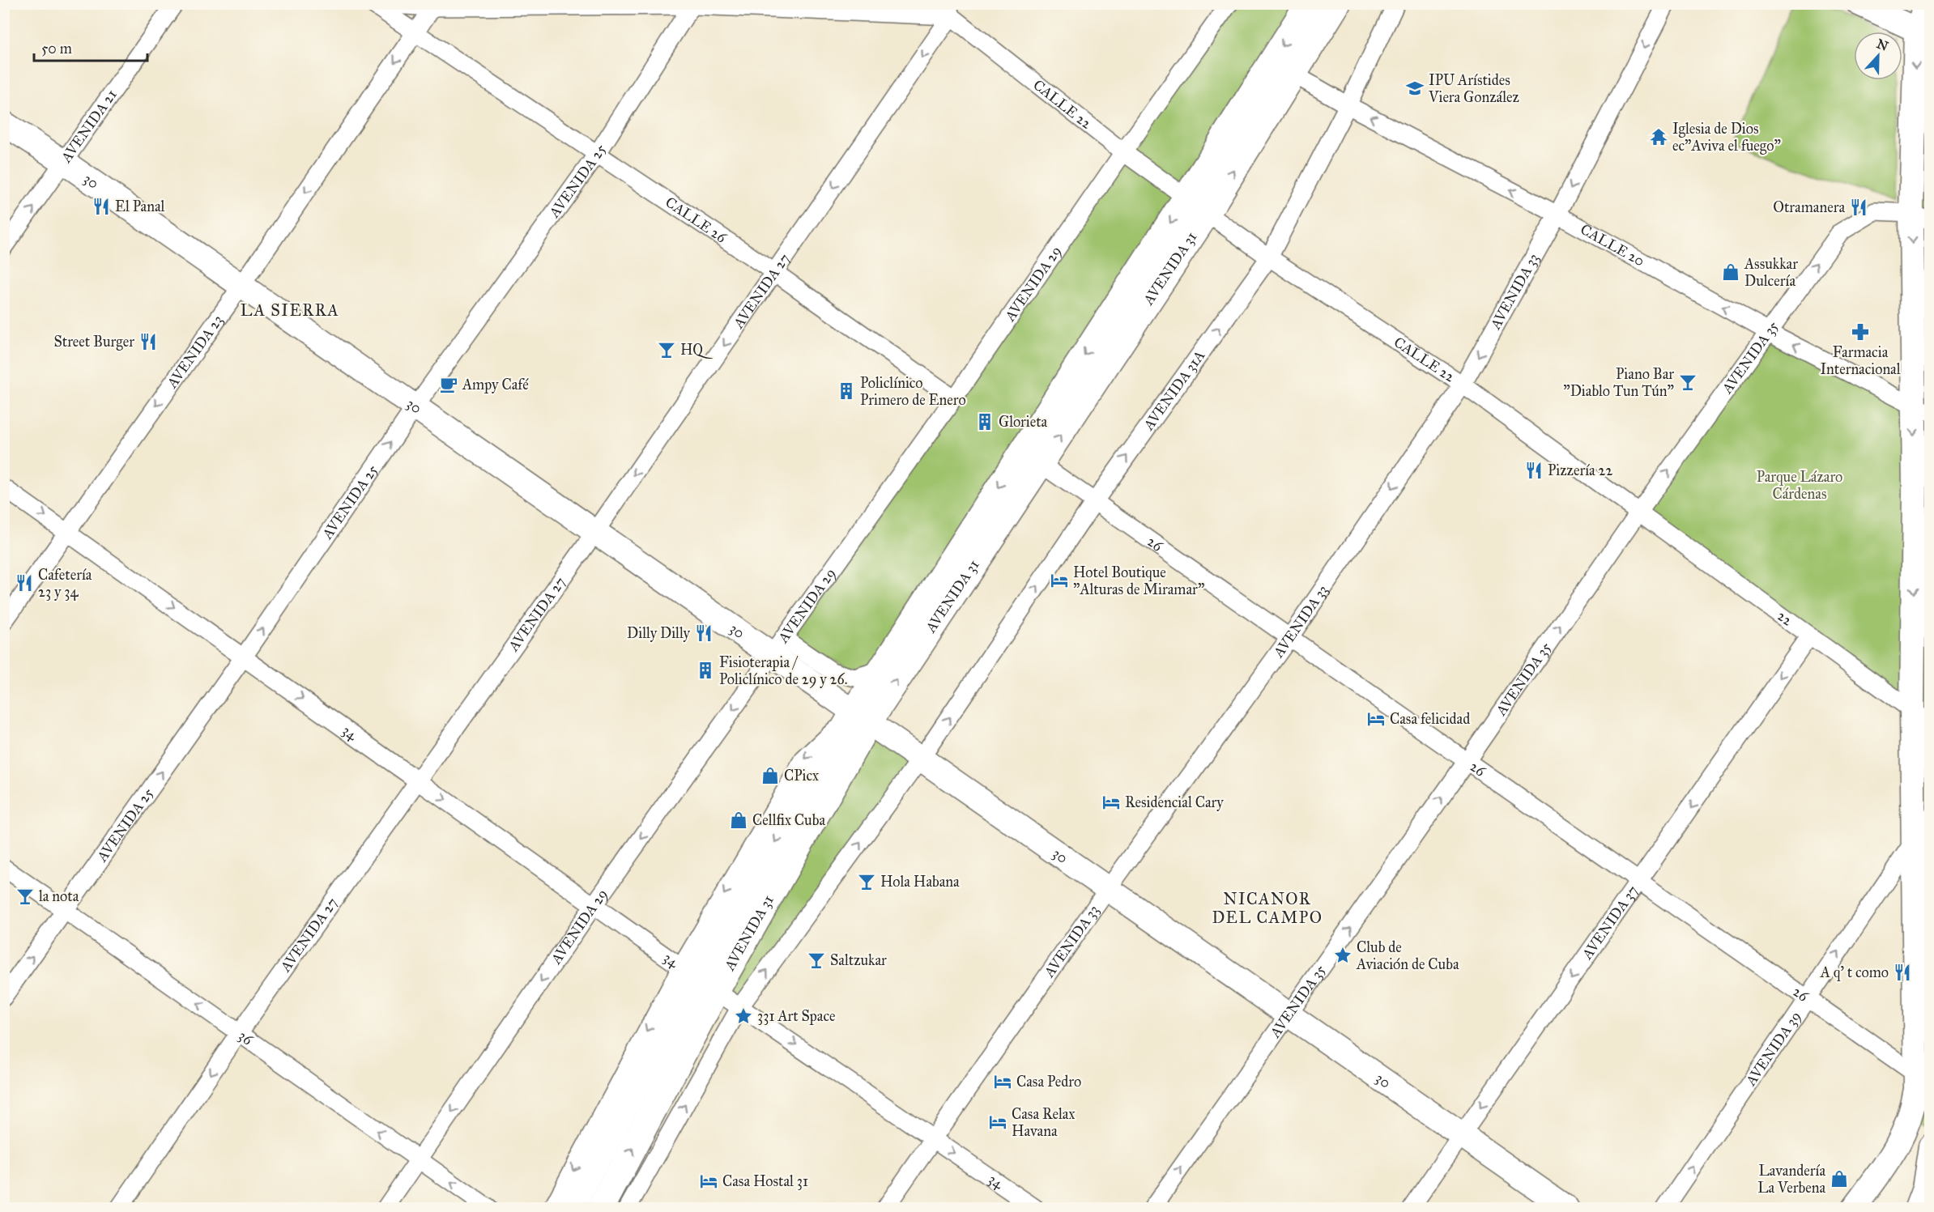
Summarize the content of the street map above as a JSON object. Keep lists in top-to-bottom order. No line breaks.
{"streets":{"main road":["AVENIDA 31"],"street":["CALLE 22","AVENIDA 21","AVENIDA 25","30","CALLE 26","CALLE 20","AVENIDA 29","AVENIDA 27","AVENIDA 33","AVENIDA 23","AVENIDA 35","AVENIDA 31A","26","22","34","AVENIDA 37","36","AVENIDA 39"]},"crossings":[["CALLE 22","AVENIDA 31"],["CALLE 22","AVENIDA 29"],["CALLE 22","AVENIDA 27"],["CALLE 22","AVENIDA 33"],["CALLE 22","AVENIDA 35"],["CALLE 22","AVENIDA 31A"],["CALLE 22","22"],["AVENIDA 21","30"],["AVENIDA 25","30"],["AVENIDA 25","CALLE 26"],["AVENIDA 25","34"],["AVENIDA 25","36"],["30","AVENIDA 31"],["30","AVENIDA 29"],["30","AVENIDA 27"],["30","AVENIDA 33"],["30","AVENIDA 23"],["30","AVENIDA 35"],["30","AVENIDA 31A"],["30","AVENIDA 37"],["CALLE 26","AVENIDA 29"],["CALLE 26","AVENIDA 27"],["CALLE 26","AVENIDA 23"],["CALLE 20","AVENIDA 31"],["CALLE 20","AVENIDA 33"],["CALLE 20","AVENIDA 35"],["CALLE 20","AVENIDA 31A"],["AVENIDA 31","26"],["AVENIDA 31","34"],["AVENIDA 29","34"],["AVENIDA 29","36"],["AVENIDA 27","34"],["AVENIDA 27","36"],["AVENIDA 33","26"],["AVENIDA 33","34"],["AVENIDA 23","34"],["AVENIDA 35","26"],["AVENIDA 35","22"],["AVENIDA 31A","26"],["26","AVENIDA 37"],["26","AVENIDA 39"],["22","AVENIDA 37"]],"one_way":["AVENIDA 21","AVENIDA 25","CALLE 20","AVENIDA 29","AVENIDA 27","AVENIDA 33","AVENIDA 23","AVENIDA 35","AVENIDA 31A","34","AVENIDA 37","36","AVENIDA 39"],"districts":["LA SIERRA","NICANOR DEL CAMPO"],"parks":["Parque Lázaro Cárdenas"],"places":{"school or university":["IPU Arístides Viera González"],"temple":["Iglesia de Dios ec\"Aviva el fuego\""],"restaurant":["El Panal","Otramanera","Street Burger","Pizzería 22","Cafetería 23 y 34","Dilly Dilly","A q' t como"],"shop":["Assukkar Dulcería","CPicx","Cellfix Cuba","Lavandería La Verbena"],"pharmacy":["Farmacia Internacional"],"bar":["HQ","Piano Bar \"Diablo Tun Tún\"","Hola Habana","la nota","Saltzukar"],"cafe":["Ampy Café"],"building":["Policlínico Primero de Enero","Glorieta","Fisioterapia / Policlínico de 29 y 26."],"hotel":["Hotel Boutique \"Alturas de Miramar\"","Casa felicidad","Residencial Cary","Casa Pedro","Casa Relax Havana","Casa Hostal 31"],"place":["Club de Aviación de Cuba","331 Art Space"]},"scale_bar":"50 m","north":"top"}
